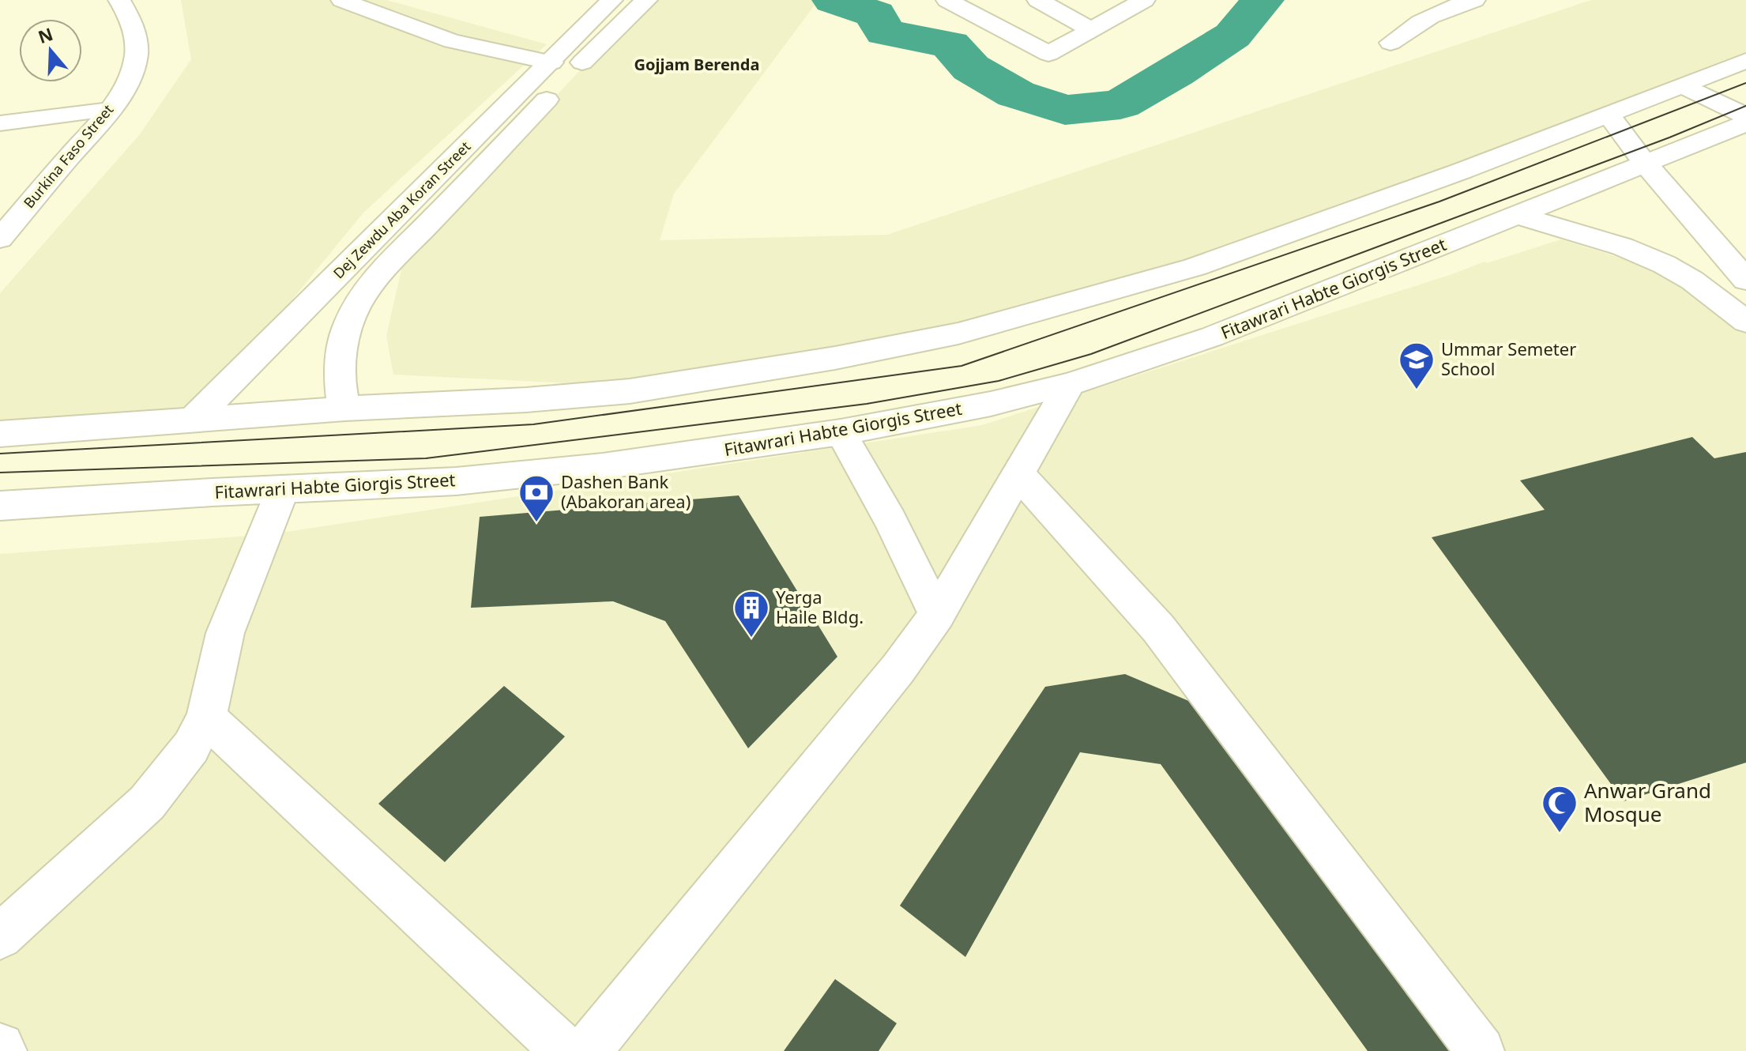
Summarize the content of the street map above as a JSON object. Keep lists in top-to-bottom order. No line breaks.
{"streets":{"main road":["Burkina Faso Street","Dej Zewdu Aba Koran Street","Fitawrari Habte Giorgis Street"]},"districts":["Gojjam Berenda"],"places":{"school or university":["Ummar Semeter School"],"bank":["Dashen Bank (Abakoran area)"],"building":["Yerga Haile Bldg."],"mosque":["Anwar Grand Mosque"]},"north":"top"}
